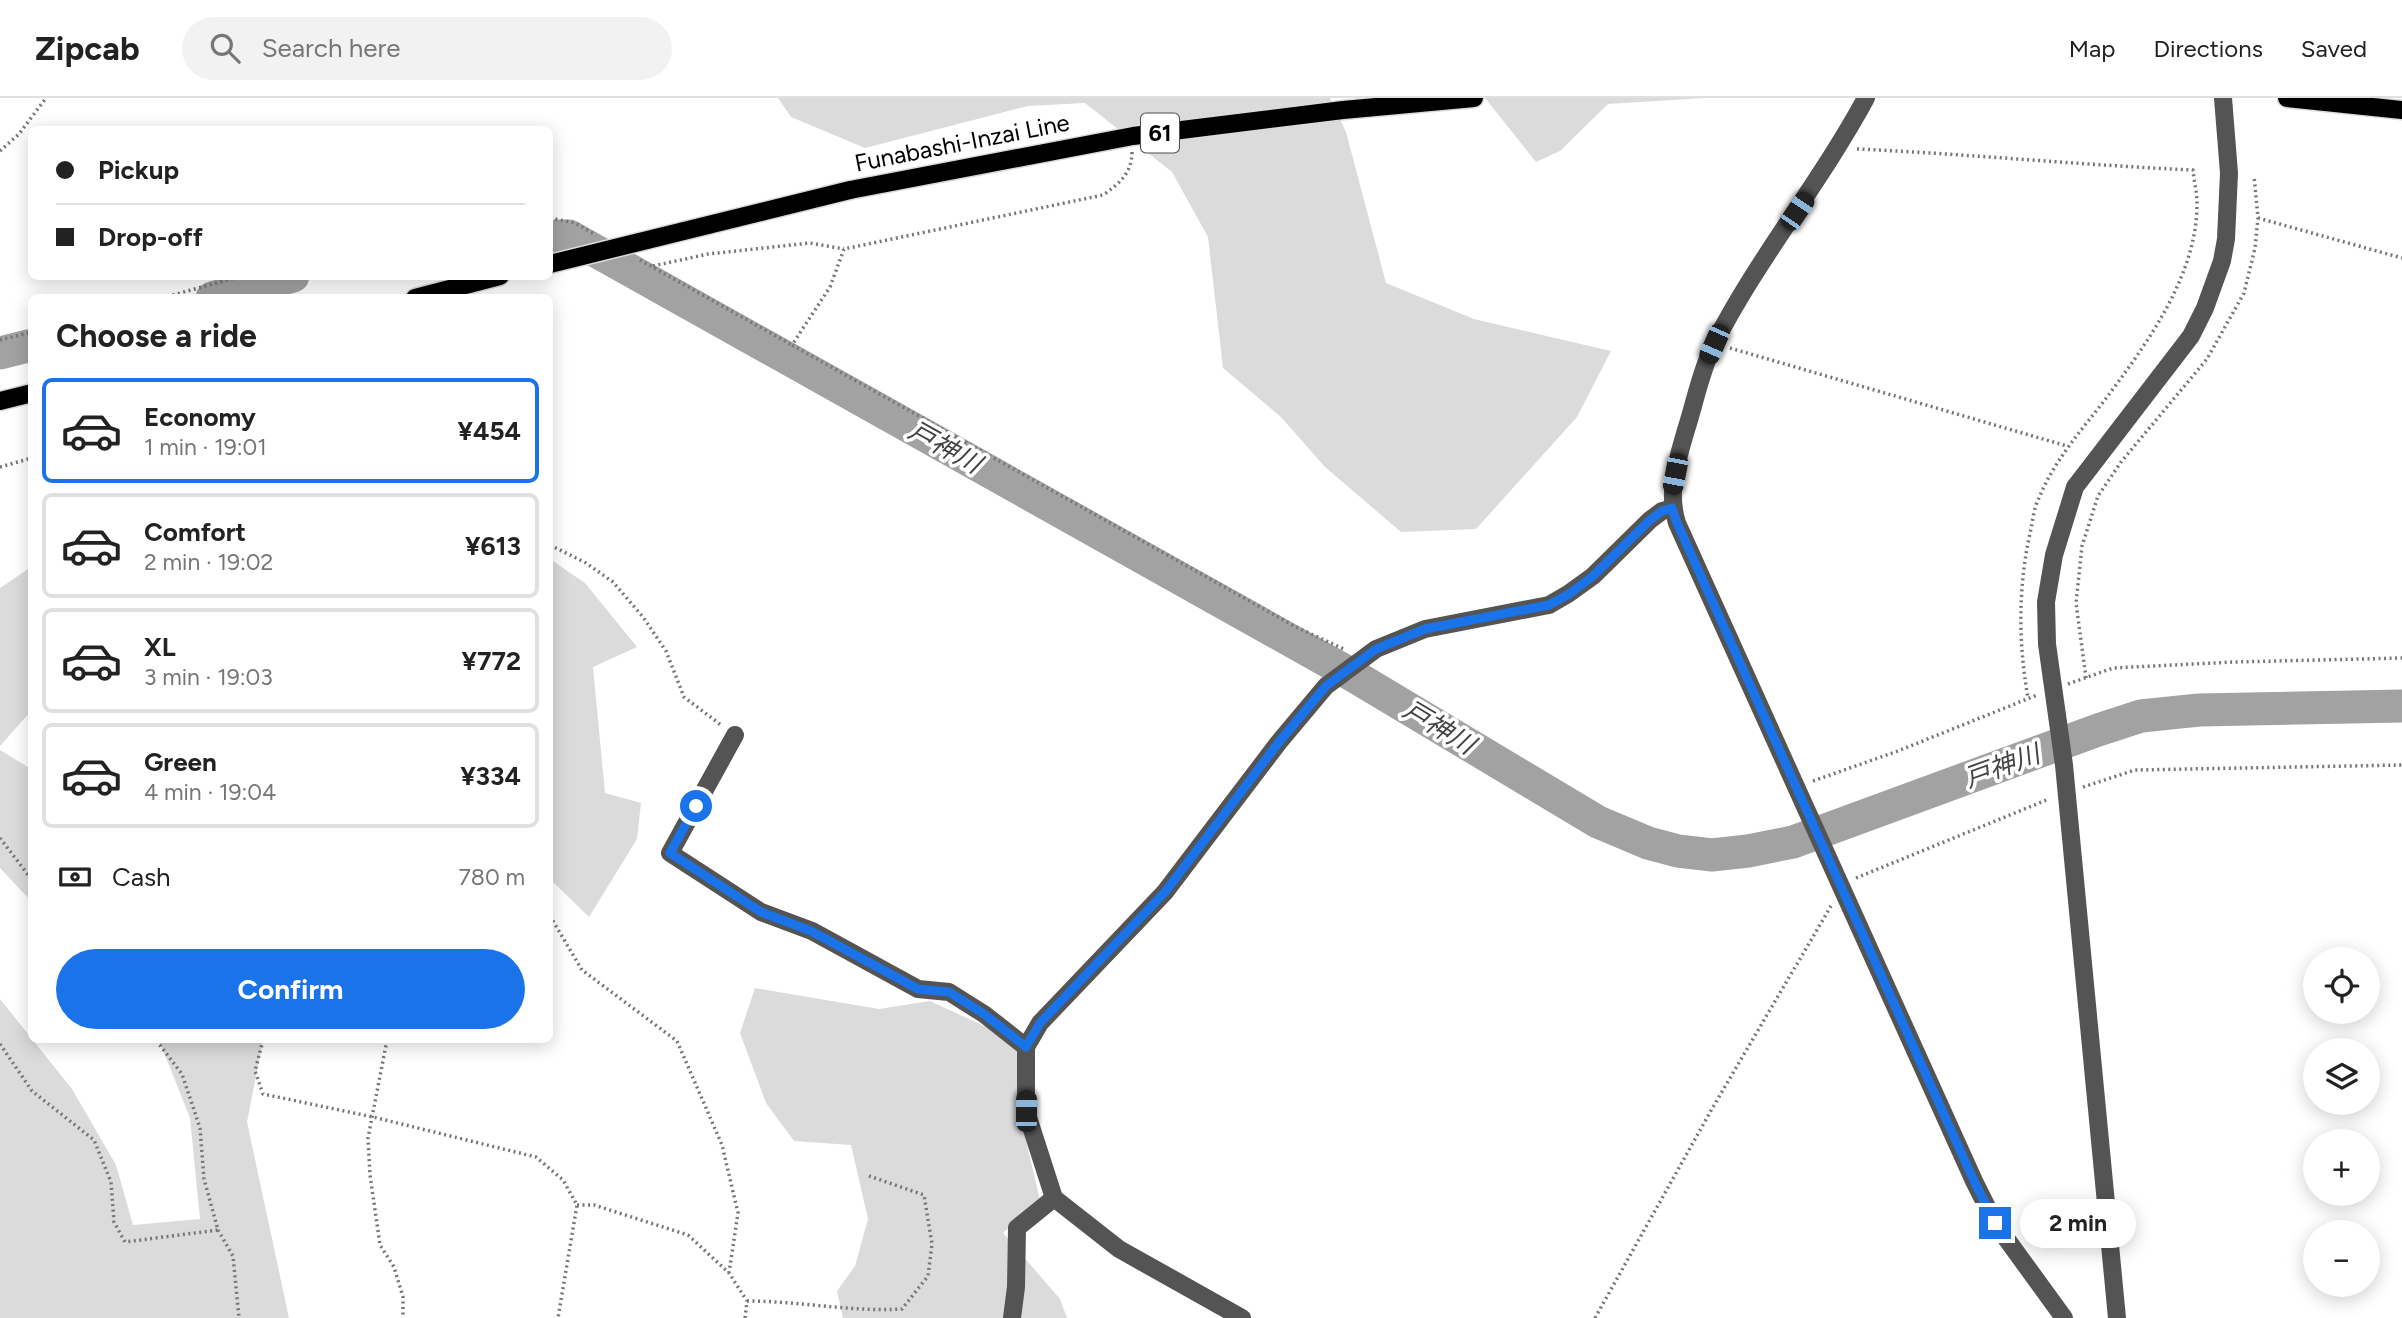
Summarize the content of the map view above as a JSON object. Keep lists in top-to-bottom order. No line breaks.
{"streets":{"main road":["61","Funabashi-Inzai Line"]},"water":["戸神川"],"page":{"header":"Zipcab","search":"Search here","nav":["Map","Directions","Saved"],"banner":["Pickup","Drop-off"],"heading":"Choose a ride","list":[{"name":"Economy","note":"1 min · 19:01","value":"¥454"},{"name":"Comfort","note":"2 min · 19:02","value":"¥613"},{"name":"XL","note":"3 min · 19:03","value":"¥772"},{"name":"Green","note":"4 min · 19:04","value":"¥334"}],"pay":["Cash","780 m"],"buttons":"Confirm","map_buttons":["+","−"],"bubble":"2 min"}}
